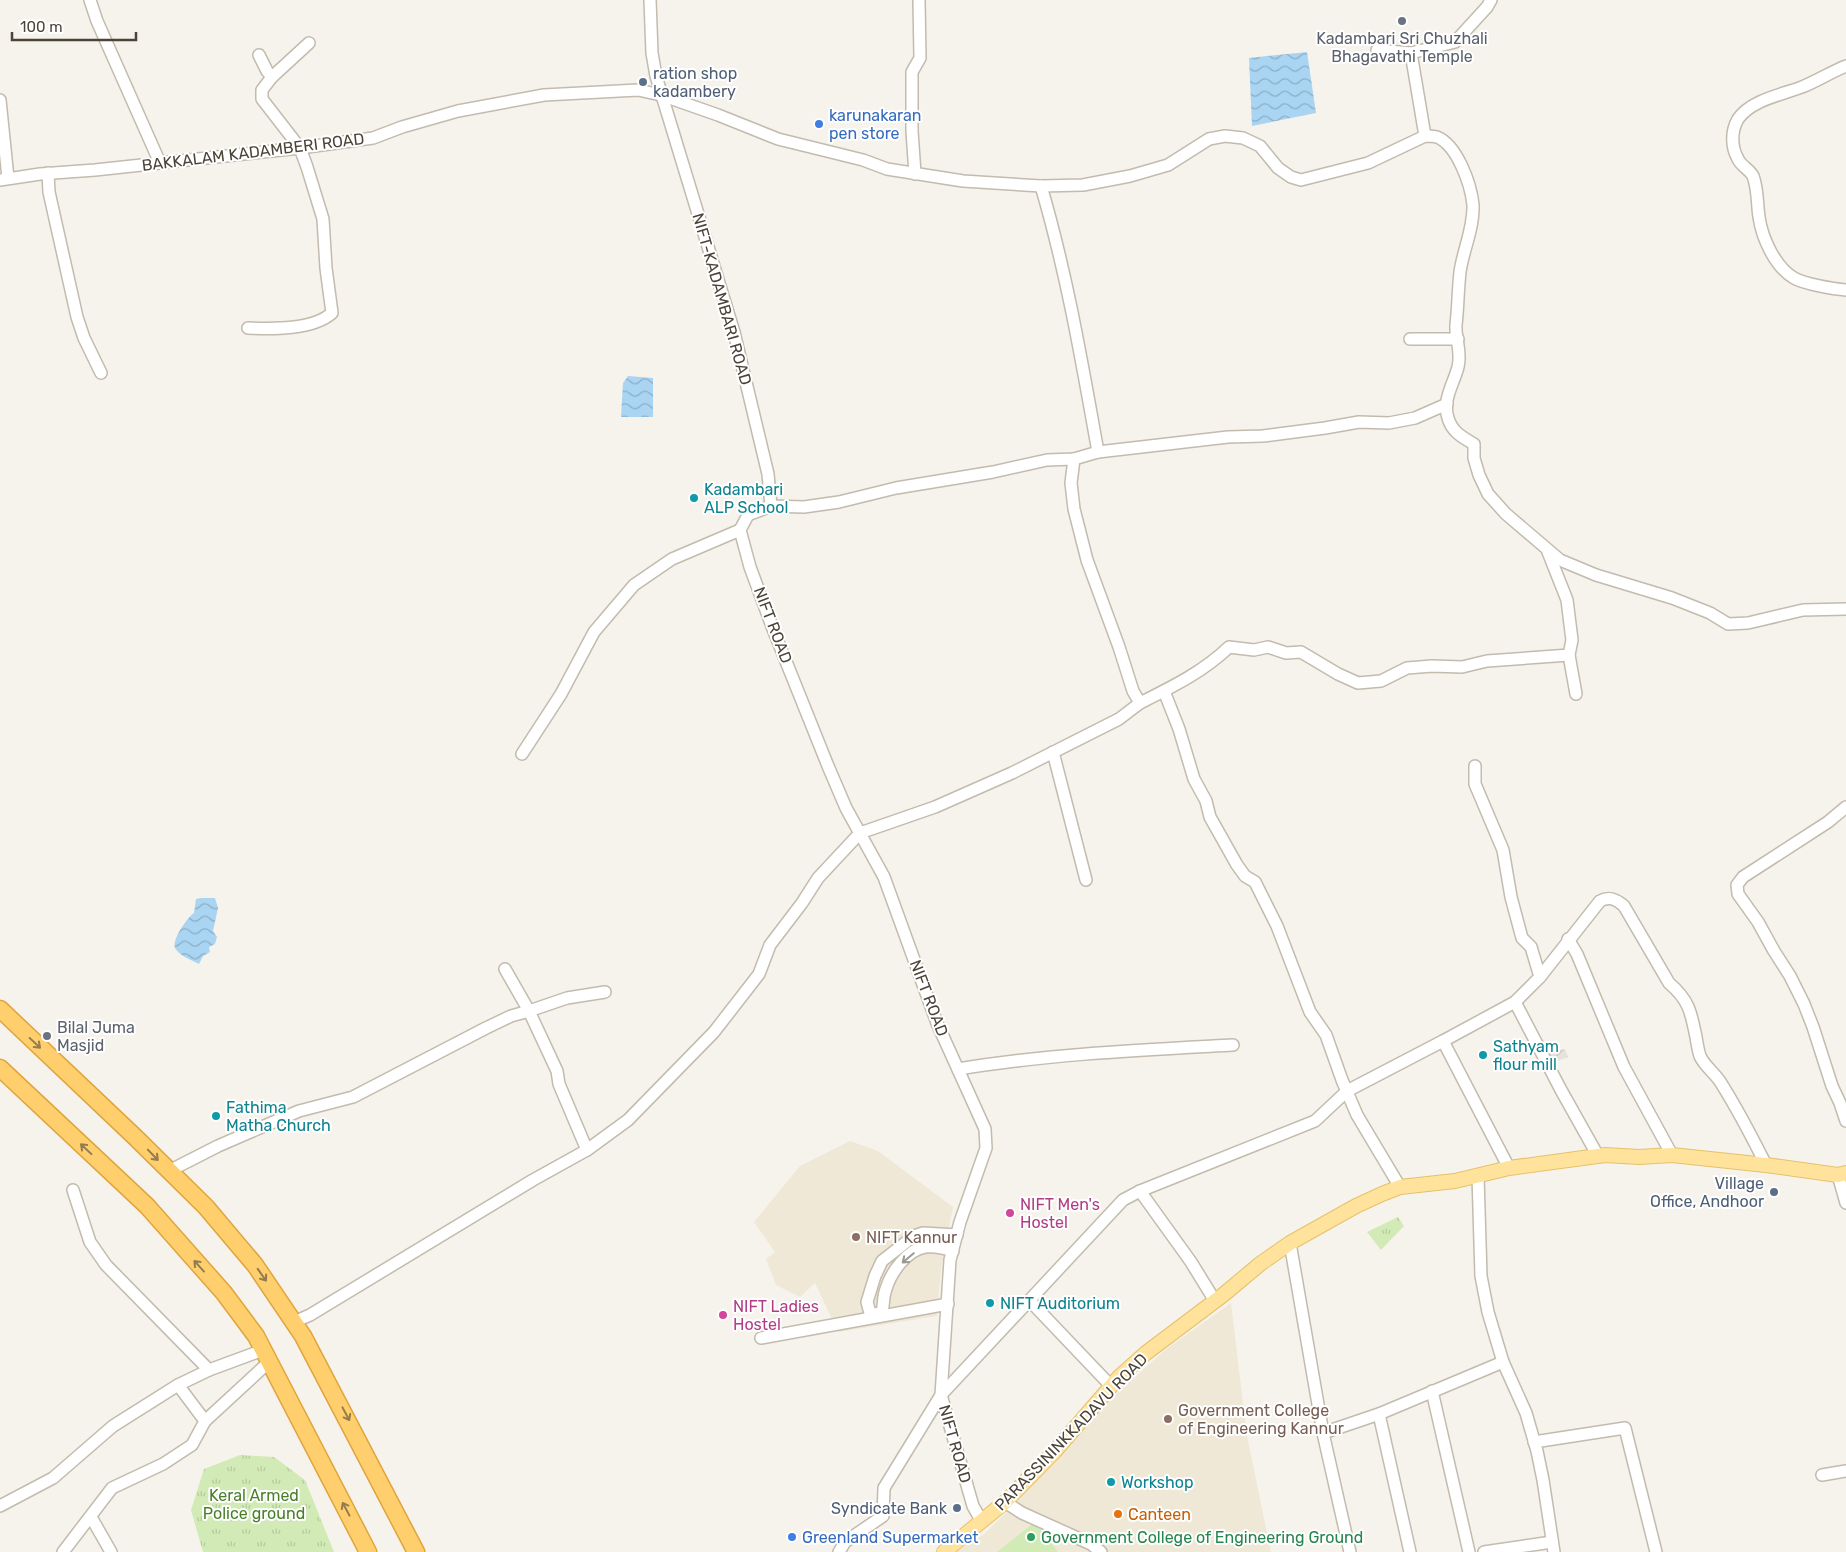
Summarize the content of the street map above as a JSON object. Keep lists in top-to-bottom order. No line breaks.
{"streets":{"main road":["PARASSININKKADAVU ROAD"],"street":["BAKKALAM KADAMBERI ROAD","NIFT-KADAMBARI ROAD","NIFT ROAD"]},"crossings":[["BAKKALAM KADAMBERI ROAD","NIFT-KADAMBARI ROAD"],["NIFT ROAD","PARASSININKKADAVU ROAD"]],"parks":["Keral Armed Police ground"],"places":["Kadambari Sri Chuzhali Bhagavathi Temple","ration shop kadambery","karunakaran pen store","Kadambari ALP School","Bilal Juma Masjid","Sathyam flour mill","Fathima Matha Church","Village Office, Andhoor","NIFT Men's Hostel","NIFT Kannur","NIFT Auditorium","NIFT Ladies Hostel","Government College of Engineering Kannur","Workshop","Syndicate Bank","Canteen","Greenland Supermarket","Government College of Engineering Ground"],"scale_bar":"100 m"}
